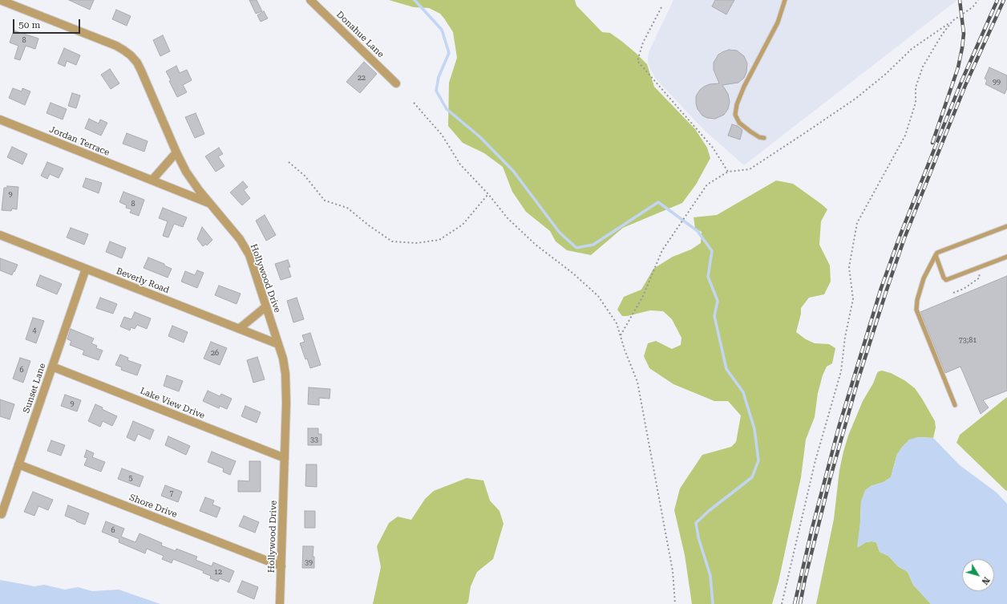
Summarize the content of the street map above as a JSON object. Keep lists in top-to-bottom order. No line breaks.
{"streets":{"street":["Donahue Lane","Jordan Terrace","Hollywood Drive","Beverly Road","Sunset Lane","Lake View Drive","Shore Drive"]},"crossings":[["Jordan Terrace","Hollywood Drive"],["Hollywood Drive","Beverly Road"],["Hollywood Drive","Lake View Drive"],["Hollywood Drive","Shore Drive"],["Beverly Road","Sunset Lane"],["Sunset Lane","Lake View Drive"],["Sunset Lane","Shore Drive"]],"house_numbers":["8","22","99","9","8","4","73;81","26","6","9","33","5","7","6","39","12"],"scale_bar":"50 m","north":"bottom right"}
